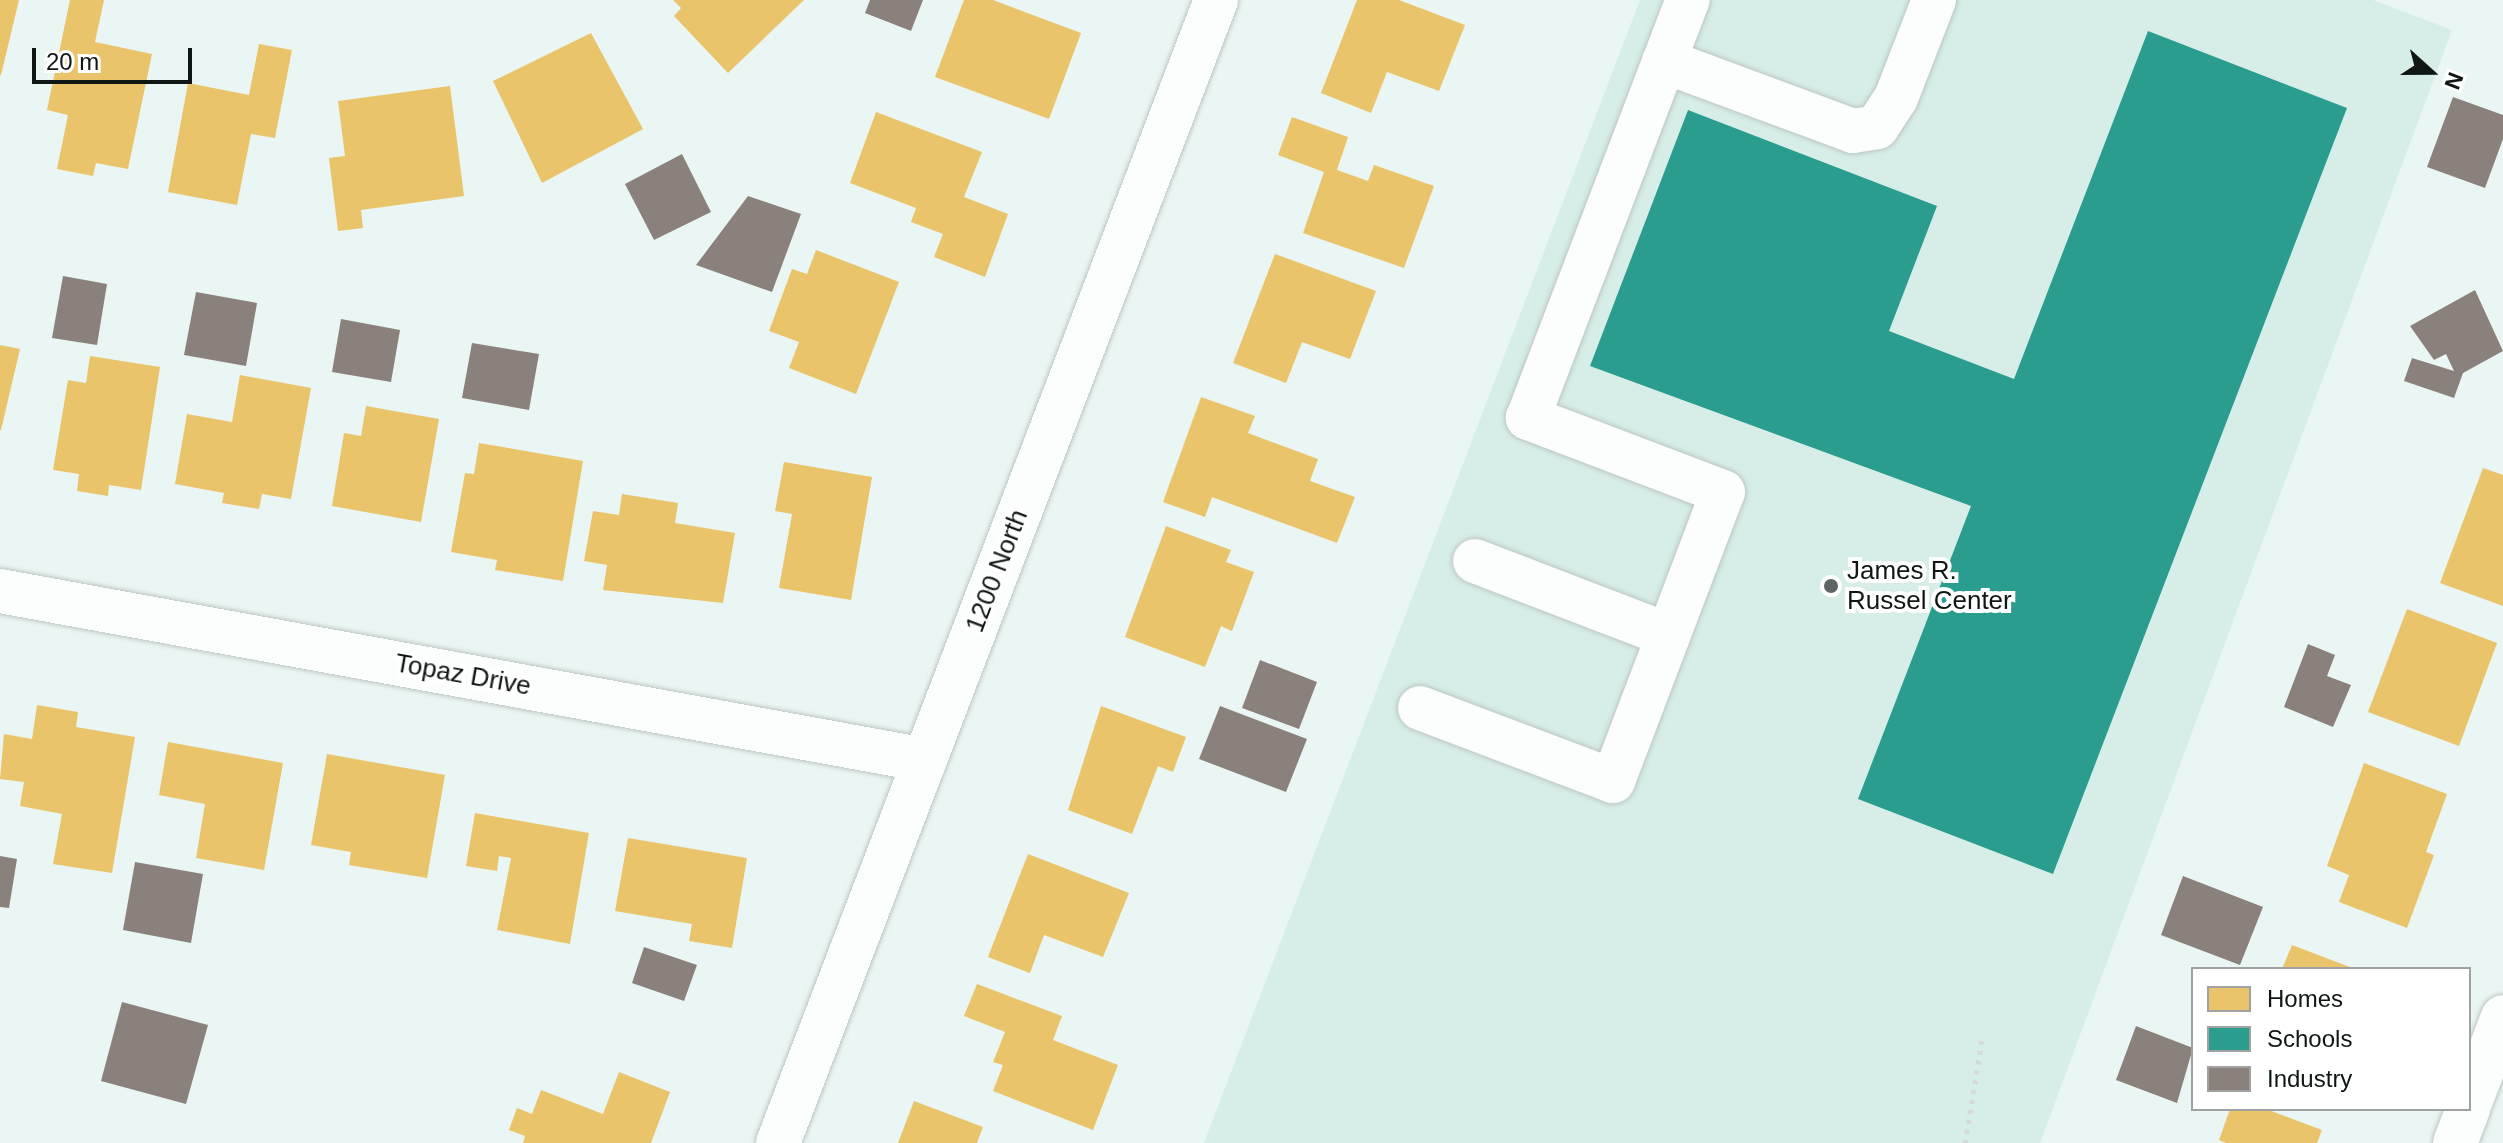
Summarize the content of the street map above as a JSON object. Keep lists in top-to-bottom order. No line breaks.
{"streets":{"street":["1200 North","Topaz Drive"]},"crossings":[["1200 North","Topaz Drive"]],"places":["James R. Russel Center"],"legend":["Homes","Schools","Industry"],"scale_bar":"20 m","north":"right"}
